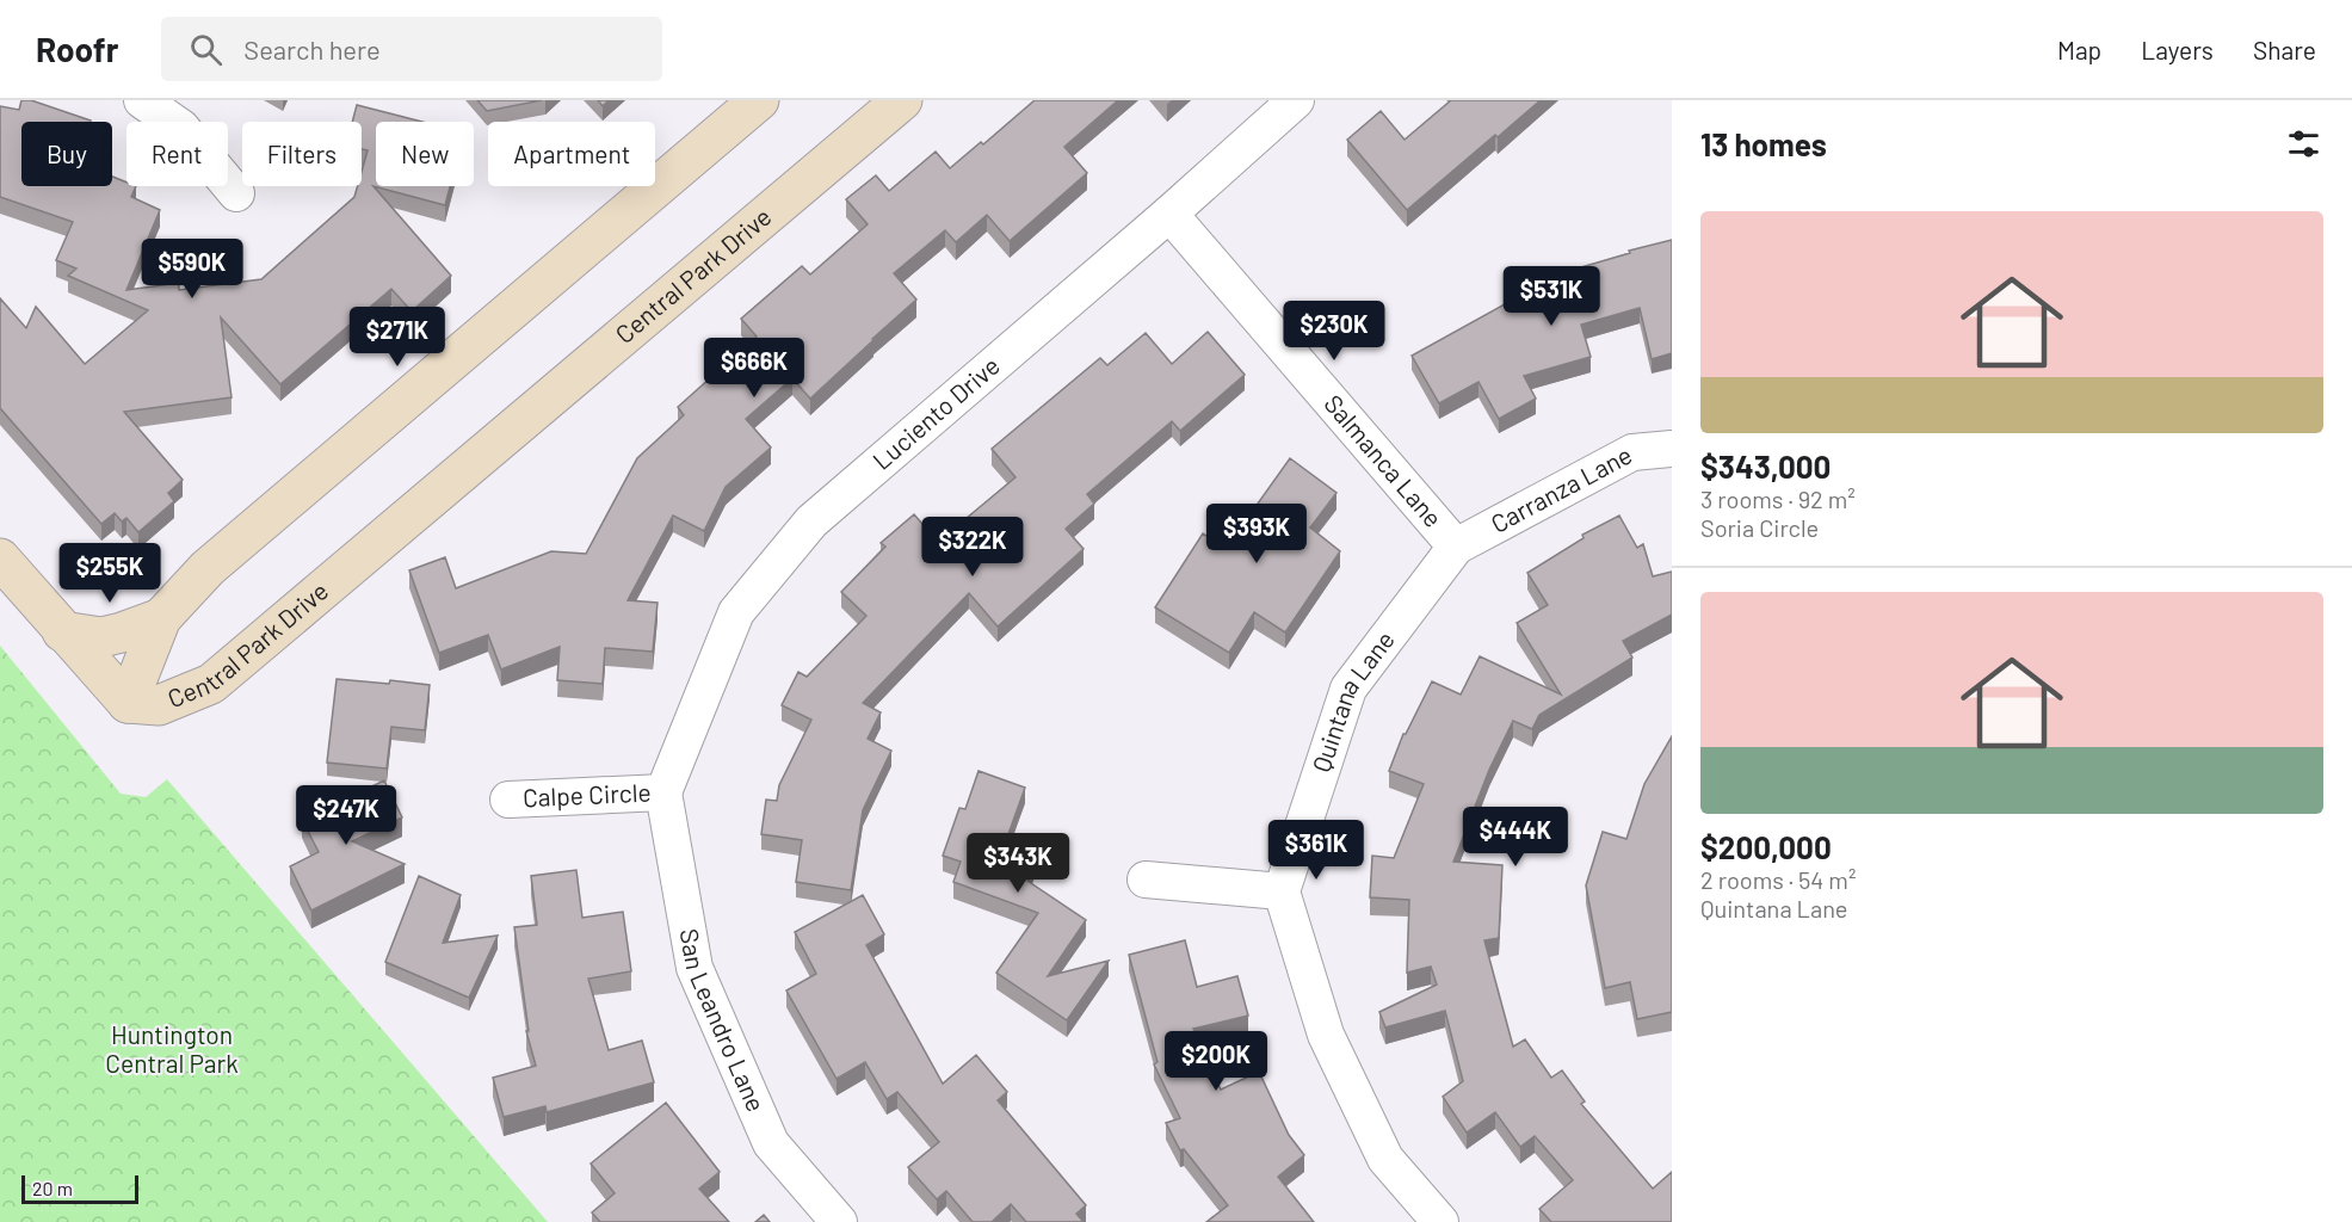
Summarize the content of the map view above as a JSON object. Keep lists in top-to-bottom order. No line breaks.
{"streets":{"street":["Central Park Drive","Luciento Drive","Salmanca Lane","Carranza Lane","Quintana Lane","Calpe Circle","San Leandro Lane"]},"crossings":[["Luciento Drive","Salmanca Lane"],["Luciento Drive","Calpe Circle"],["Luciento Drive","San Leandro Lane"],["Salmanca Lane","Carranza Lane"],["Salmanca Lane","Quintana Lane"],["Carranza Lane","Quintana Lane"],["Calpe Circle","San Leandro Lane"]],"parks":["Huntington Central Park"],"scale_bar":"20 m","page":{"header":"Roofr","search":"Search here","nav":["Map","Layers","Share"],"heading":"13 homes","chip":["Buy","Rent","Filters","New","Apartment"],"list":[{"name":"$343,000","note":"3 rooms · 92 m² · Soria Circle"},{"name":"$200,000","note":"2 rooms · 54 m² · Quintana Lane"}],"price":["$590K","$531K","$230K","$271K","$666K","$393K","$322K","$255K","$247K","$444K","$361K","$343K","$200K"],"scale":"20 m"}}
